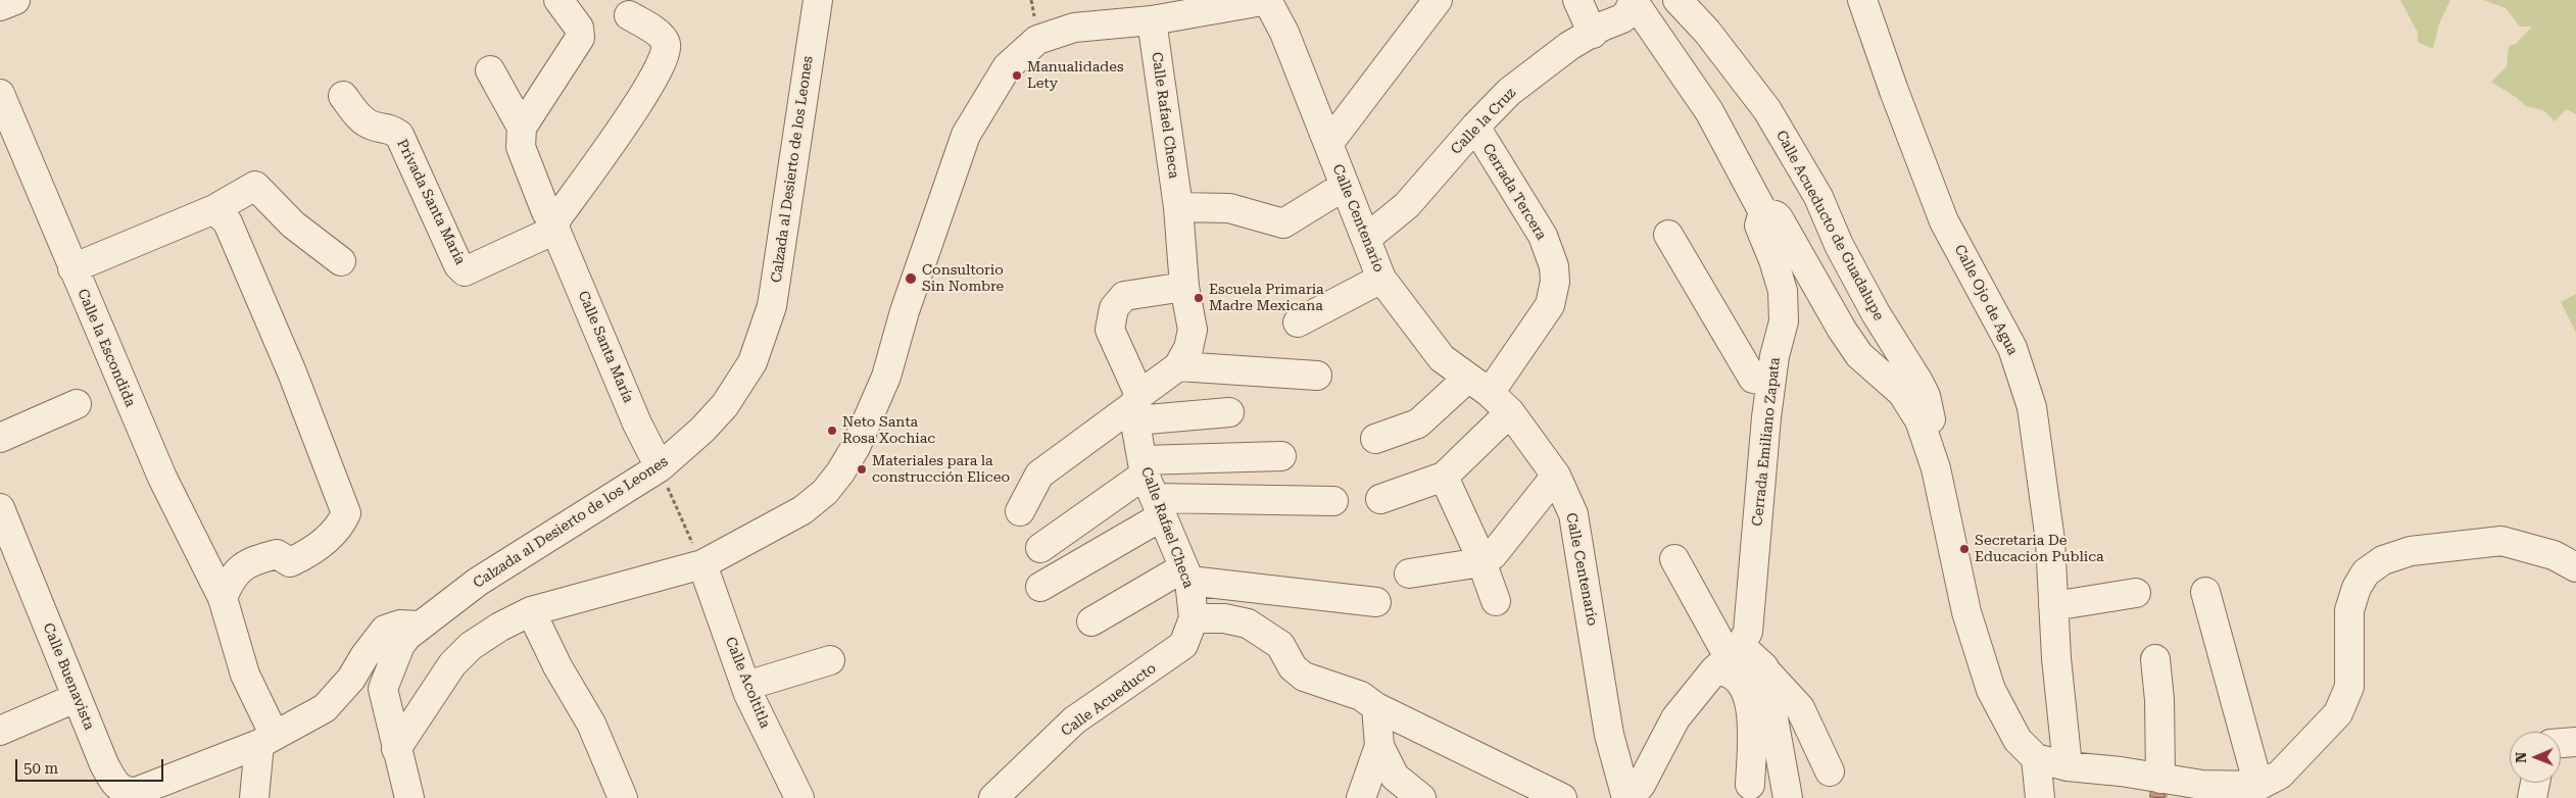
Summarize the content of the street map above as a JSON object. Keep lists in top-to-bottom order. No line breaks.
{"streets":{"street":["Calle Rafael Checa","Calle la Cruz","Calzada al Desierto de los Leones","Cerrada Tercera","Privada Santa María","Calle Centenario","Calle Acueducto de Guadalupe","Calle Ojo de Agua","Calle Santa María","Calle la Escondida","Cerrada Emiliano Zapata","Calle Buenavista","Calle Acoltitla","Calle Acueducto"]},"crossings":[["Calle Rafael Checa","Calle Acueducto"],["Calle la Cruz","Cerrada Tercera"],["Calle la Cruz","Calle Centenario"],["Calzada al Desierto de los Leones","Calle Santa María"],["Cerrada Tercera","Calle Centenario"],["Privada Santa María","Calle Santa María"],["Calle Centenario","Cerrada Emiliano Zapata"],["Calle la Escondida","Calle Buenavista"]],"places":["Manualidades Lety","Consultorio Sin Nombre","Escuela Primaria Madre Mexicana","Neto Santa Rosa Xochiac","Materiales para la construcción Eliceo","Secretaria De Educacion Publica"],"scale_bar":"50 m","north":"left"}
